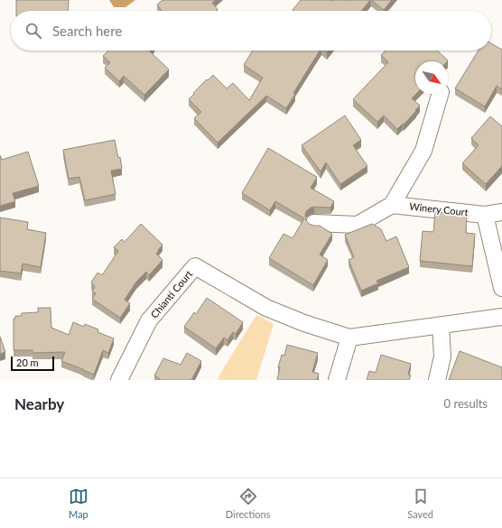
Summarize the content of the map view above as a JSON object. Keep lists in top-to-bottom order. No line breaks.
{"streets":{"street":["Winery Court","Chianti Court"]},"scale_bar":"20 m","north":"bottom right","page":{"search":"Search here","scale":"20 m","heading":["Nearby","0 results"],"nav":["Map","Directions","Saved"]}}
